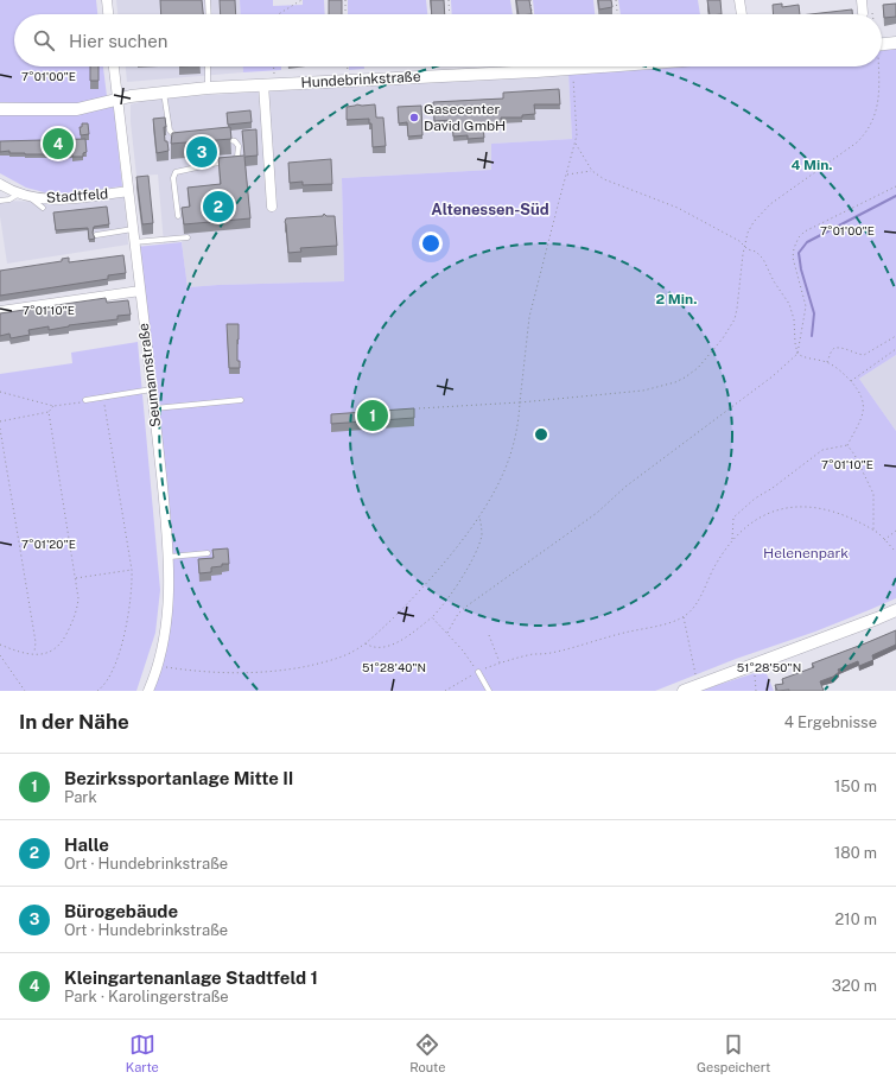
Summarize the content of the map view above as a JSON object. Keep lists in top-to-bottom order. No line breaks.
{"streets":{"street":["Hundebrinkstraße","Stadtfeld","Seumannstraße"]},"crossings":[["Hundebrinkstraße","Seumannstraße"],["Stadtfeld","Seumannstraße"]],"districts":["Altenessen-Süd"],"parks":["Helenenpark"],"places":["Gasecenter David GmbH"],"page":{"search":"Hier suchen","pins":["4","3","2","1"],"heading":["In der Nähe","4 Ergebnisse"],"list":[{"mark":"1","name":"Bezirkssportanlage Mitte II","note":"Park","value":"150 m"},{"mark":"2","name":"Halle","note":"Ort · Hundebrinkstraße","value":"180 m"},{"mark":"3","name":"Bürogebäude","note":"Ort · Hundebrinkstraße","value":"210 m"},{"mark":"4","name":"Kleingartenanlage Stadtfeld 1","note":"Park · Karolingerstraße","value":"320 m"}],"nav":["Karte","Route","Gespeichert"]},"coordinates":["7°01'00\"E","7°01'10\"E","7°01'20\"E","51°28'40\"N","51°28'50\"N"],"rings":["4 Min.","2 Min."]}
